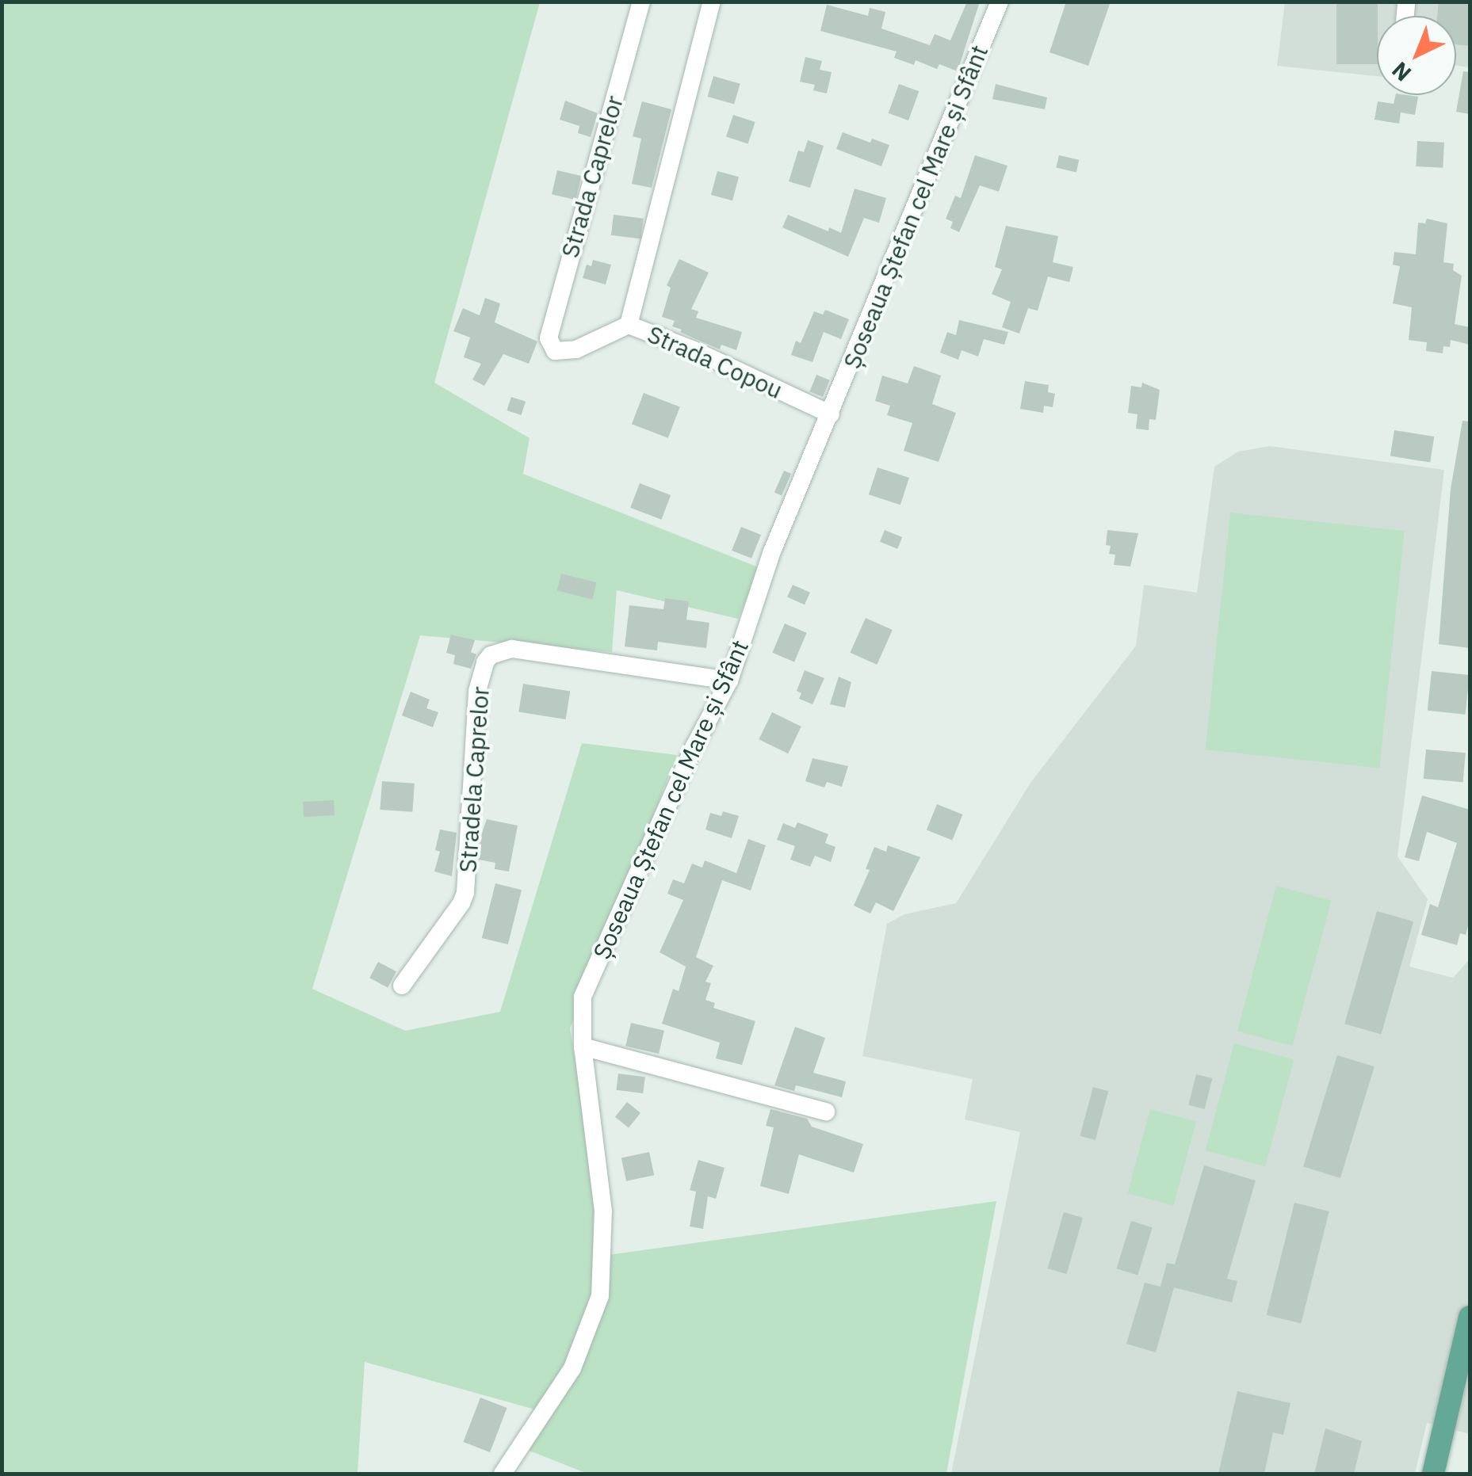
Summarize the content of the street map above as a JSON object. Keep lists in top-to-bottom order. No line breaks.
{"streets":{"street":["Strada Caprelor","Șoseaua Ștefan cel Mare și Sfânt","Strada Copou","Stradela Caprelor"]},"crossings":[["Strada Caprelor","Strada Copou"],["Șoseaua Ștefan cel Mare și Sfânt","Strada Copou"],["Șoseaua Ștefan cel Mare și Sfânt","Stradela Caprelor"]],"north":"bottom left"}
